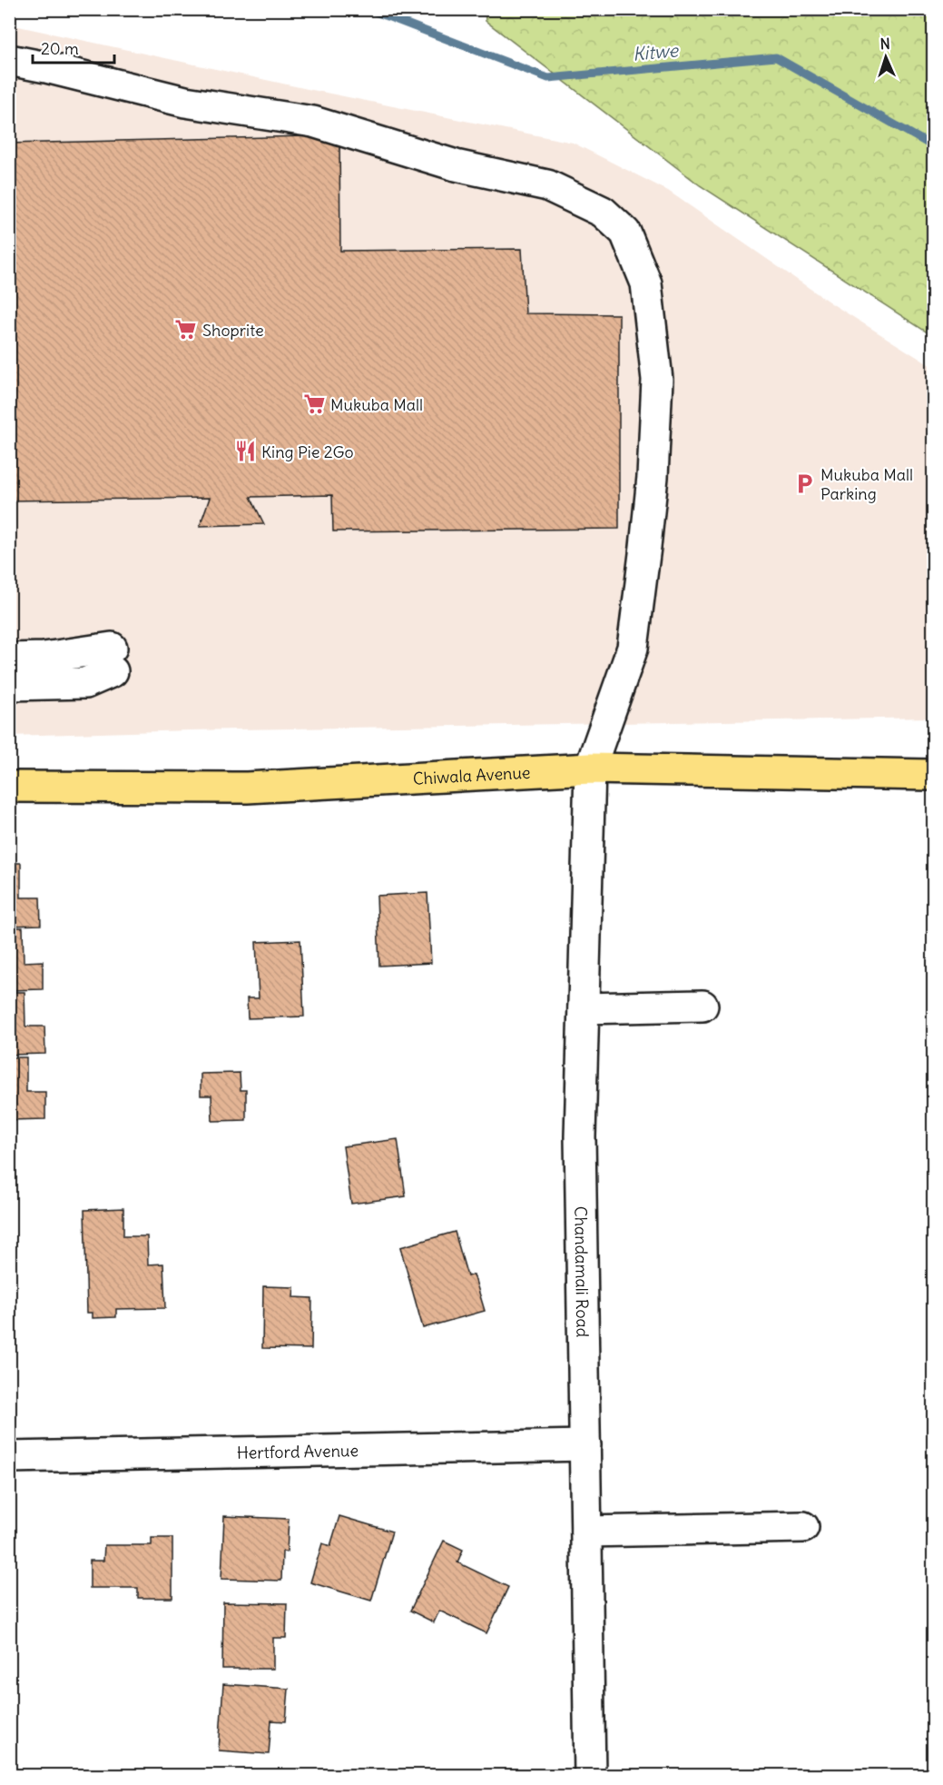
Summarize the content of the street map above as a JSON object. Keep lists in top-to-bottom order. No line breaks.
{"streets":{"main road":["Chiwala Avenue"],"street":["Chandamali Road","Hertford Avenue"]},"crossings":[["Chiwala Avenue","Chandamali Road"],["Chandamali Road","Hertford Avenue"]],"water":["Kitwe"],"places":{"supermarket":["Shoprite","Mukuba Mall"],"restaurant":["King Pie 2Go"],"parking":["Mukuba Mall Parking"]},"scale_bar":"20 m","north":"top"}
